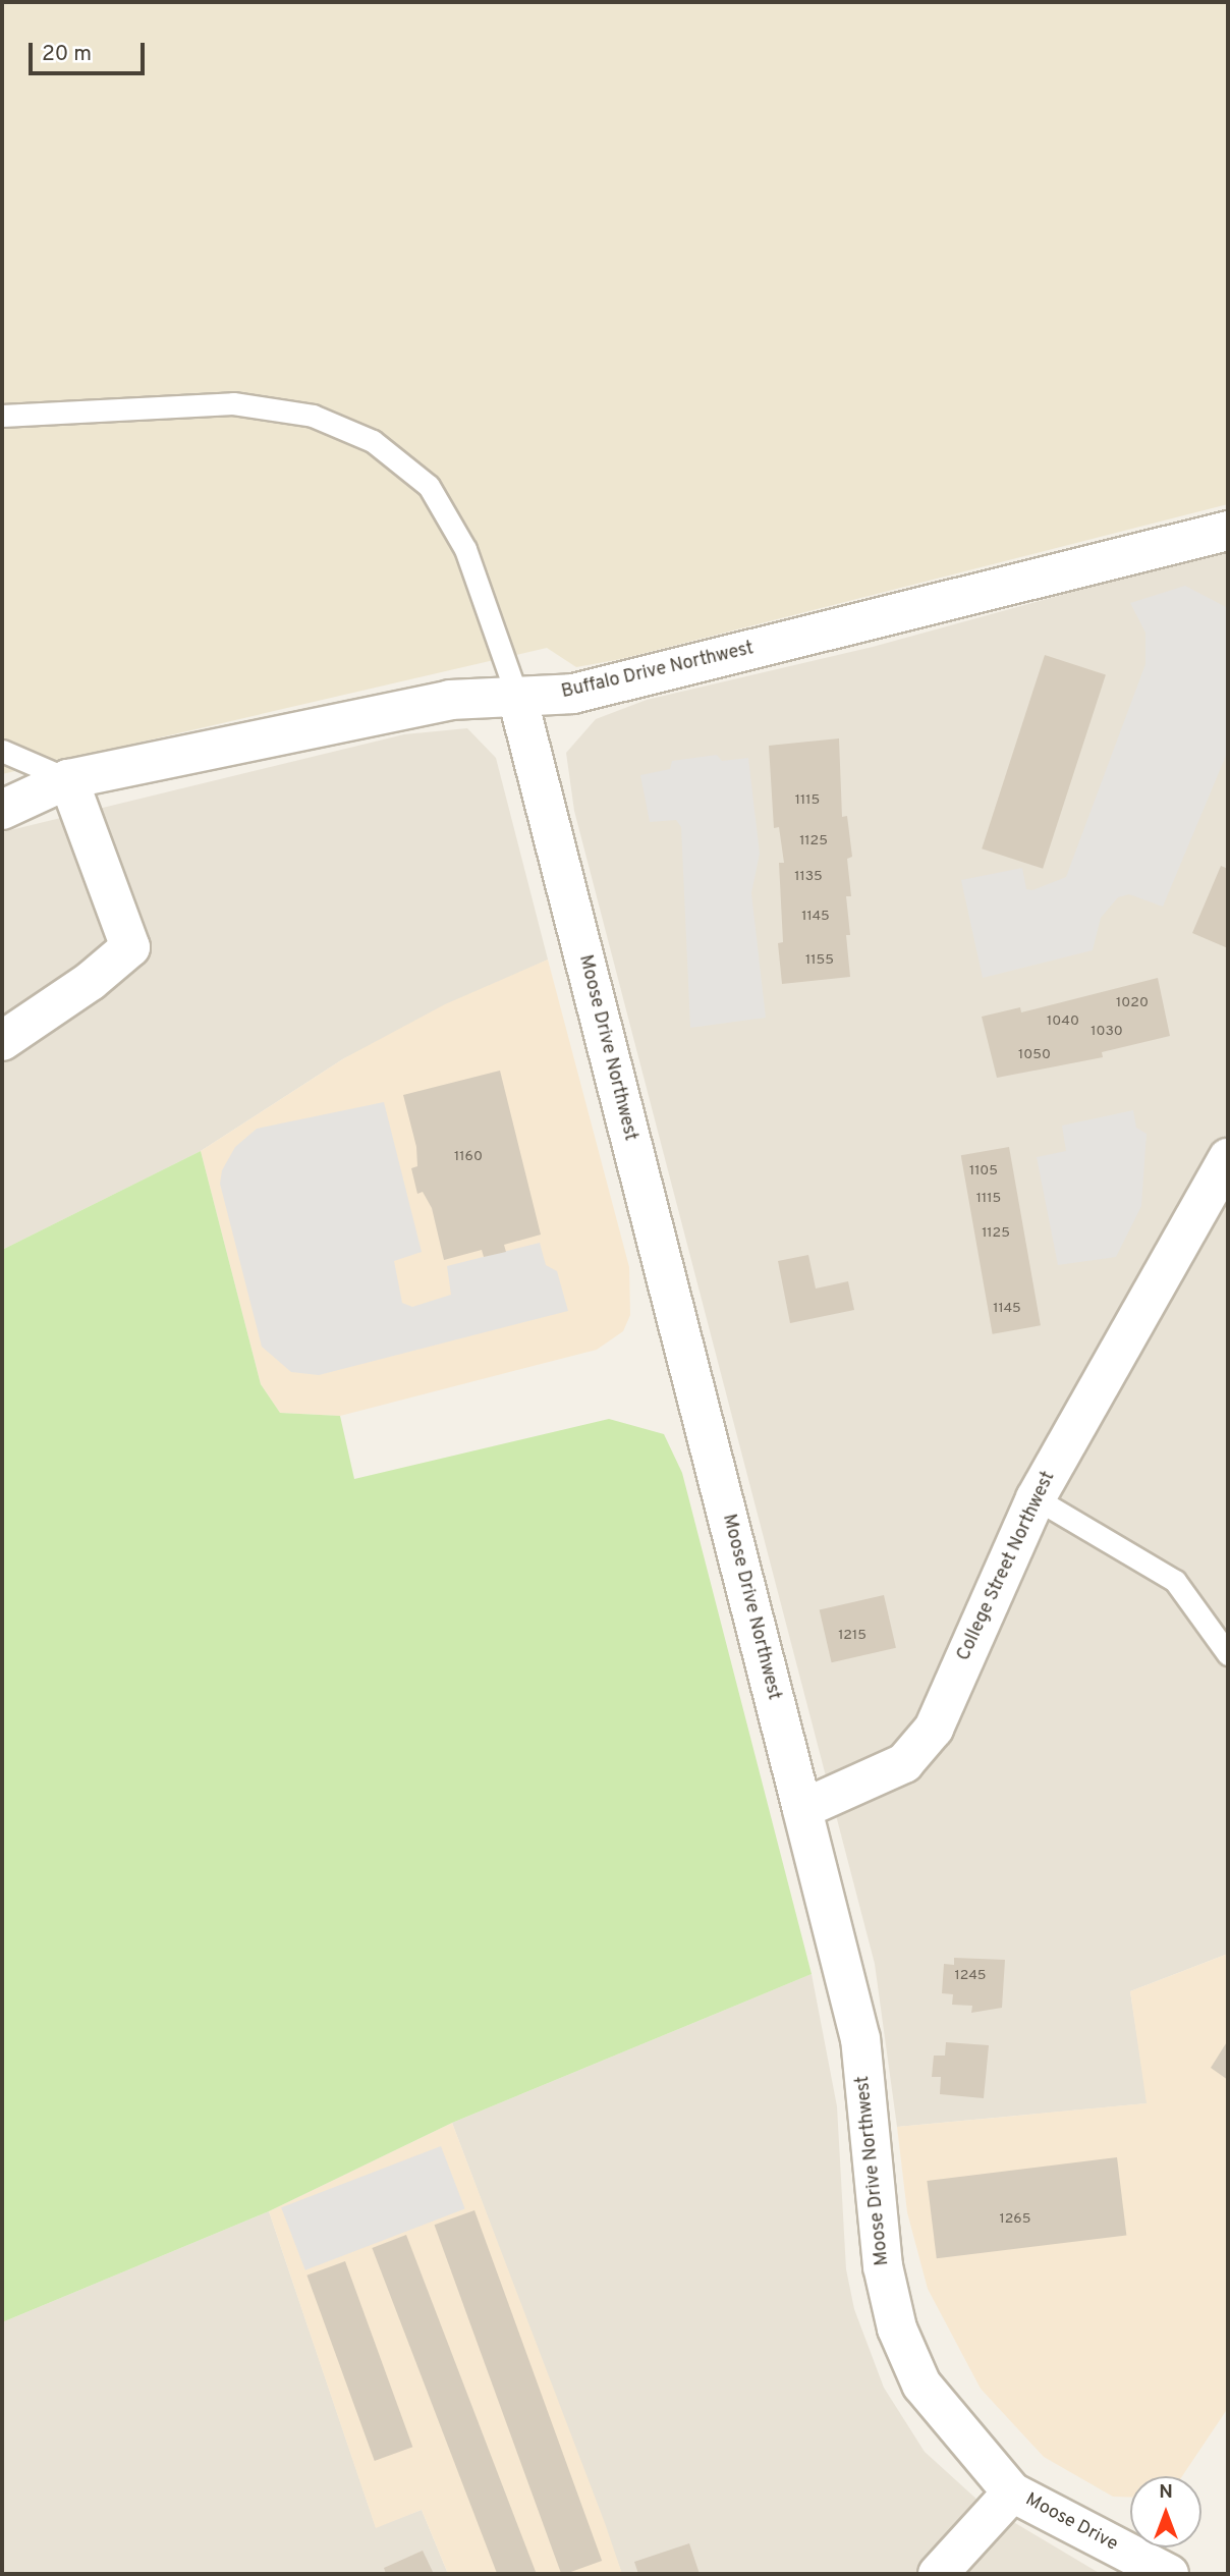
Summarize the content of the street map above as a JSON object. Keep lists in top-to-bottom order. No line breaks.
{"streets":{"street":["Buffalo Drive Northwest","Moose Drive Northwest","College Street Northwest","Moose Drive"]},"crossings":[["Buffalo Drive Northwest","Moose Drive Northwest"],["Moose Drive Northwest","College Street Northwest"],["Moose Drive Northwest","Moose Drive"]],"house_numbers":["1115","1125","1135","1145","1155","1020","1040","1030","1050","1160","1105","1115","1125","1145","1215","1245","1265"],"scale_bar":"20 m","north":"top"}
